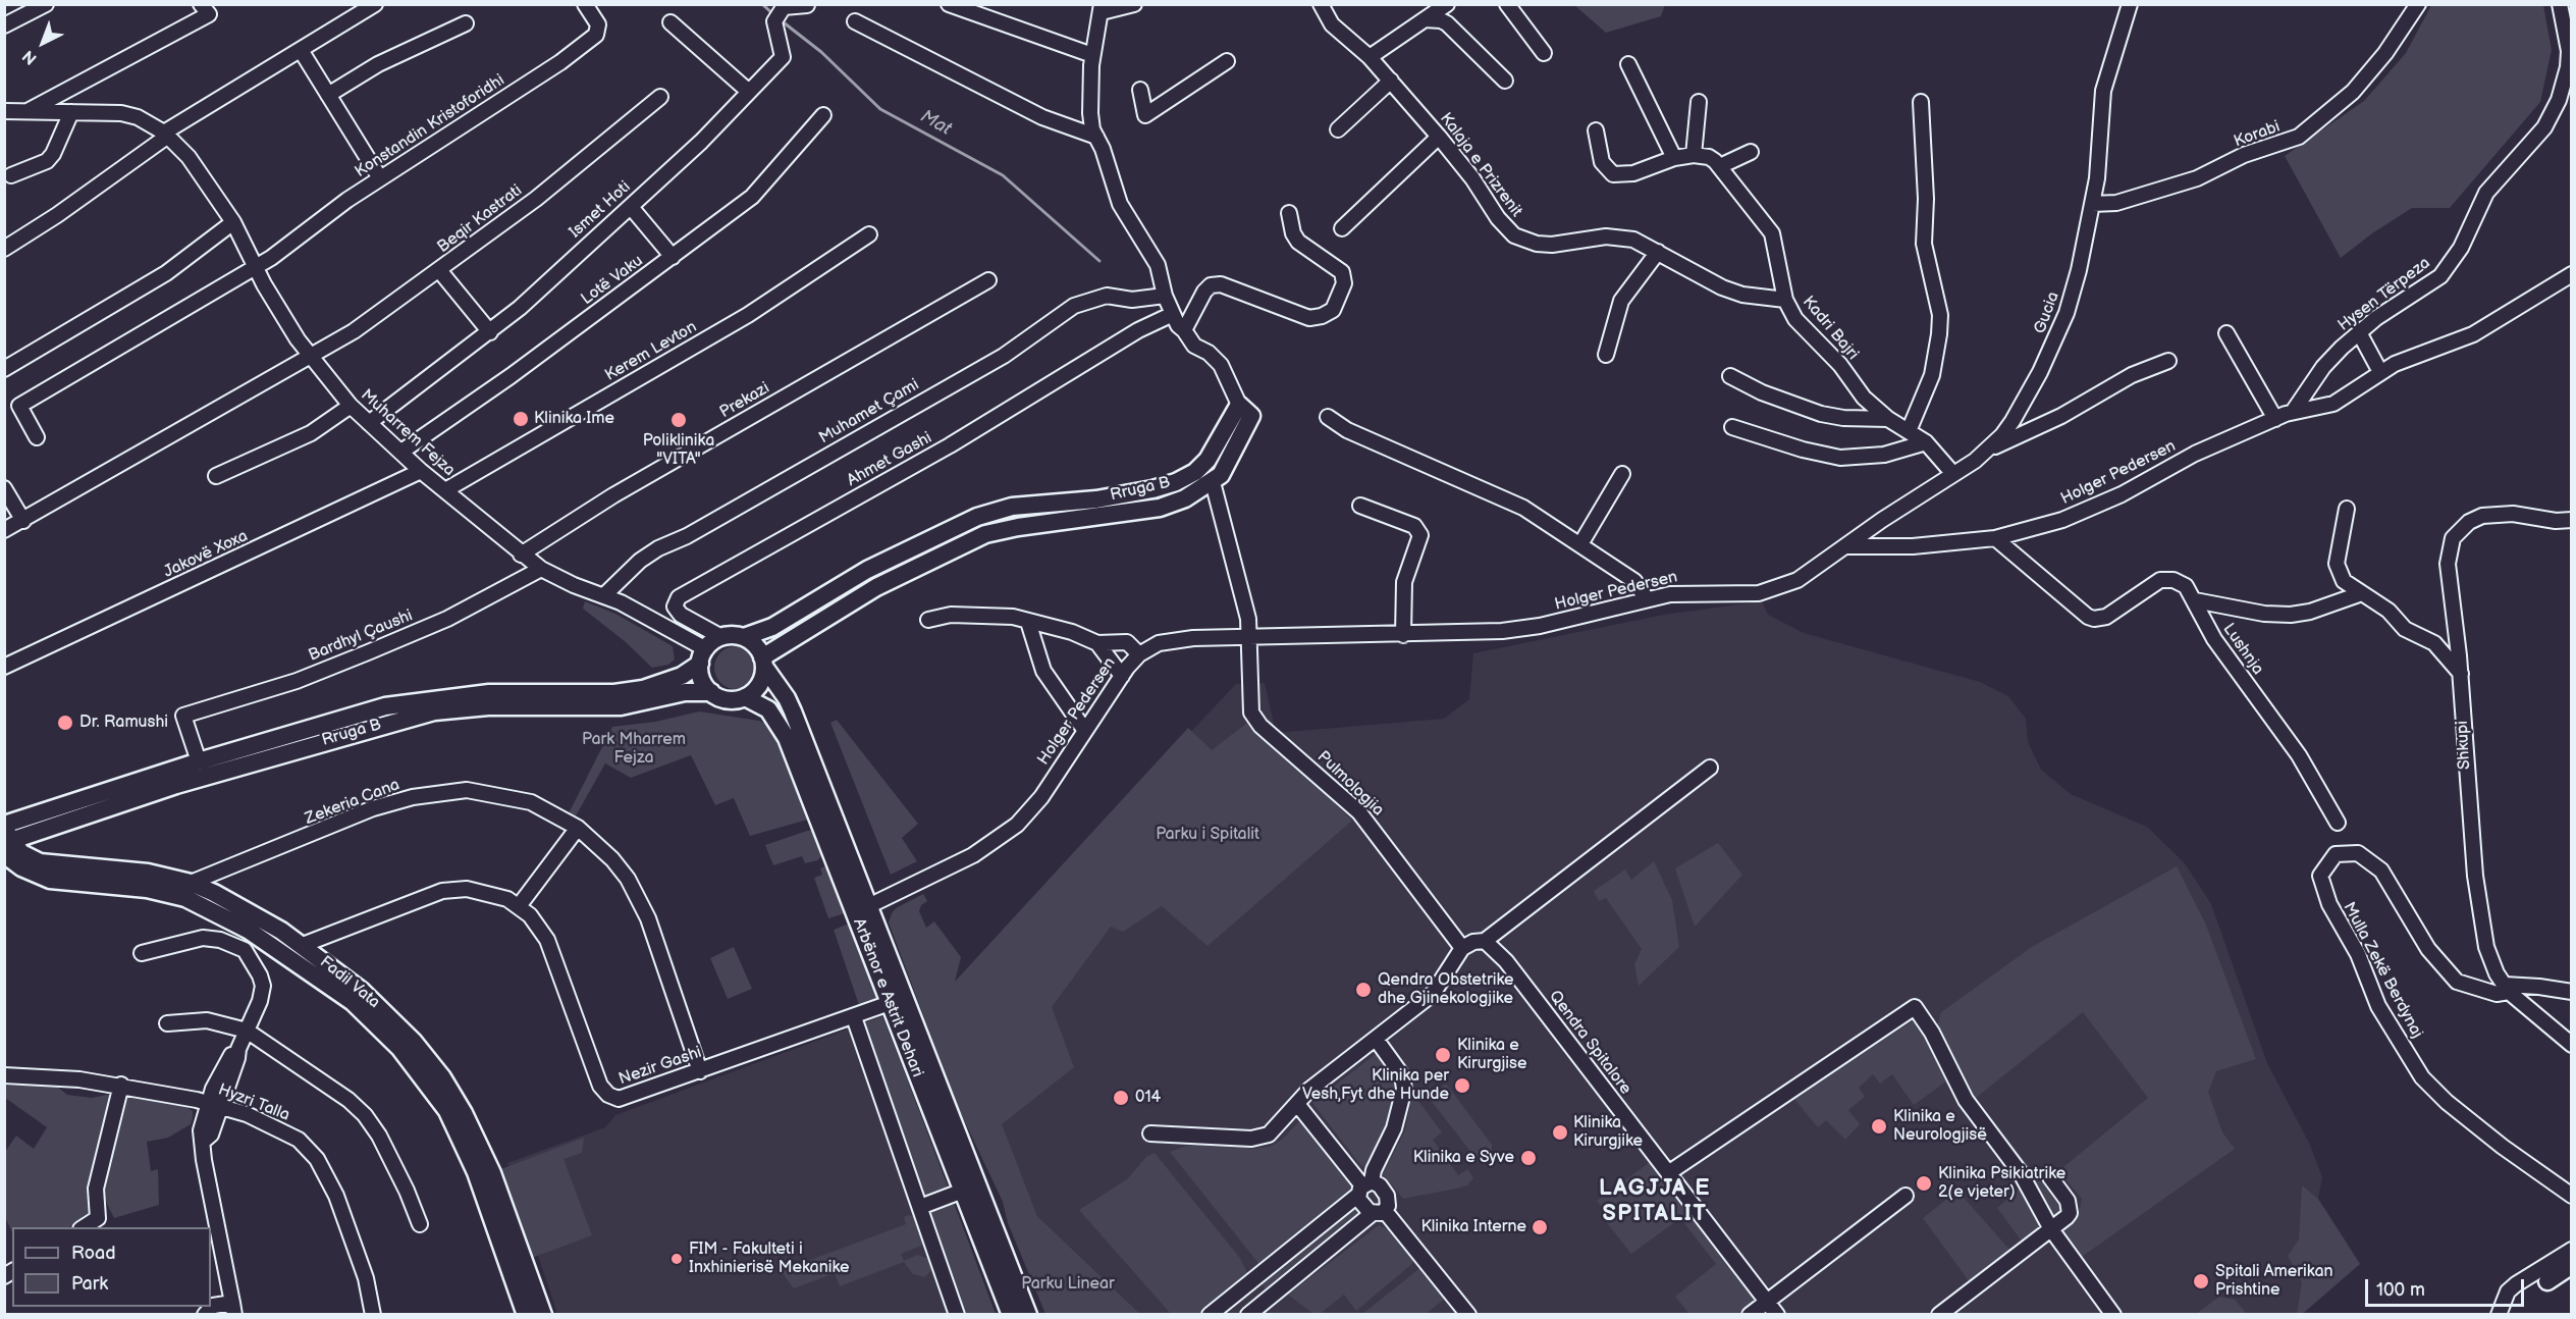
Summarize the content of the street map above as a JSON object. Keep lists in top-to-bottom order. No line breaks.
{"streets":{"main road":["Rruga B","Fadil Vata","Arbënor e Astrit Dehari"],"street":["Konstandin Kristoforidhi","Korabi","Kalaja e Prizrenit","Ismet Hoti","Beqir Kastrati","Lotë Vaku","Hysen Tërpeza","Gucia","Kadri Bajri","Kerem Levton","Prekazi","Muhamet Çami","Muharrem Fejza","Ahmet Gashi","Holger Pedersen","Jakovë Xoxa","Bardhyl Çaushi","Lushnja","Shkupi","Pulmologjia","Zekeria Cana","Mulla Zekë Berdynaj","Qendra Spitalore","Nezir Gashi","Hyzri Talla"]},"crossings":[["Konstandin Kristoforidhi","Muharrem Fejza"],["Korabi","Gucia"],["Kalaja e Prizrenit","Kadri Bajri"],["Ismet Hoti","Muharrem Fejza"],["Beqir Kastrati","Muharrem Fejza"],["Lotë Vaku","Muharrem Fejza"],["Hysen Tërpeza","Holger Pedersen"],["Gucia","Kadri Bajri"],["Gucia","Holger Pedersen"],["Kerem Levton","Muharrem Fejza"],["Prekazi","Muharrem Fejza"],["Muhamet Çami","Muharrem Fejza"],["Muharrem Fejza","Ahmet Gashi"],["Muharrem Fejza","Rruga B"],["Muharrem Fejza","Jakovë Xoxa"],["Muharrem Fejza","Bardhyl Çaushi"],["Muharrem Fejza","Arbënor e Astrit Dehari"],["Ahmet Gashi","Rruga B"],["Ahmet Gashi","Arbënor e Astrit Dehari"],["Holger Pedersen","Lushnja"],["Holger Pedersen","Pulmologjia"],["Holger Pedersen","Arbënor e Astrit Dehari"],["Rruga B","Bardhyl Çaushi"],["Rruga B","Pulmologjia"],["Rruga B","Fadil Vata"],["Rruga B","Arbënor e Astrit Dehari"],["Shkupi","Mulla Zekë Berdynaj"],["Zekeria Cana","Fadil Vata"],["Zekeria Cana","Nezir Gashi"],["Fadil Vata","Nezir Gashi"],["Arbënor e Astrit Dehari","Nezir Gashi"]],"districts":["LAGJJA E SPITALIT"],"water":["Mat"],"parks":["Park Mharrem Fejza","Parku i Spitalit","Parku Linear"],"places":["Klinika Ime","Poliklinika \"VITA\"","Dr. Ramushi","Qendra Obstetrike dhe Gjinekologjike","Klinika e Kirurgjise","Klinika per Vesh,Fyt dhe Hunde","014","Klinika e Neurologjisë","Klinika Kirurgjike","Klinika e Syve","Klinika Psikiatrike 2(e vjeter)","Klinika Interne","FIM - Fakulteti i Inxhinierisë Mekanike","Spitali Amerikan Prishtine"],"legend":["Road","Park"],"scale_bar":"100 m","north":"bottom left"}
